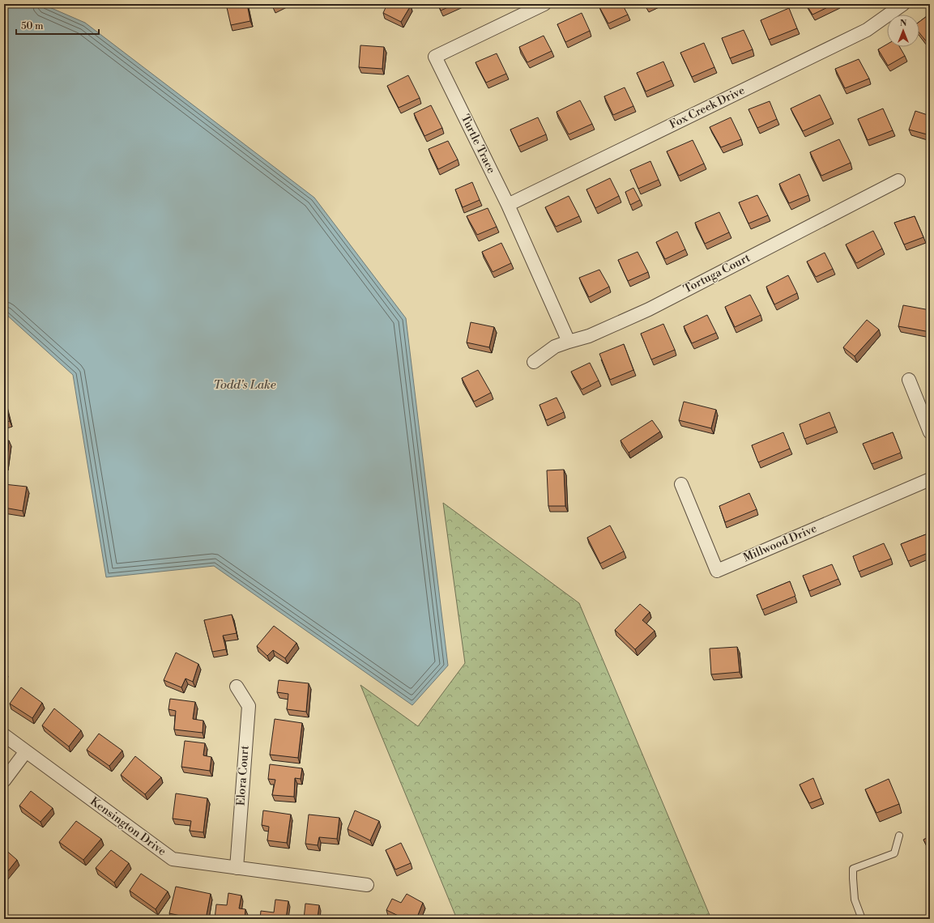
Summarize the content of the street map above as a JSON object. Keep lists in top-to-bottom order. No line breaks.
{"streets":{"street":["Fox Creek Drive","Turtle Trace","Tortuga Court","Millwood Drive","Elora Court","Kensington Drive"]},"crossings":[["Fox Creek Drive","Turtle Trace"],["Turtle Trace","Tortuga Court"],["Elora Court","Kensington Drive"]],"water":["Todd's Lake"],"scale_bar":"50 m","north":"top"}
